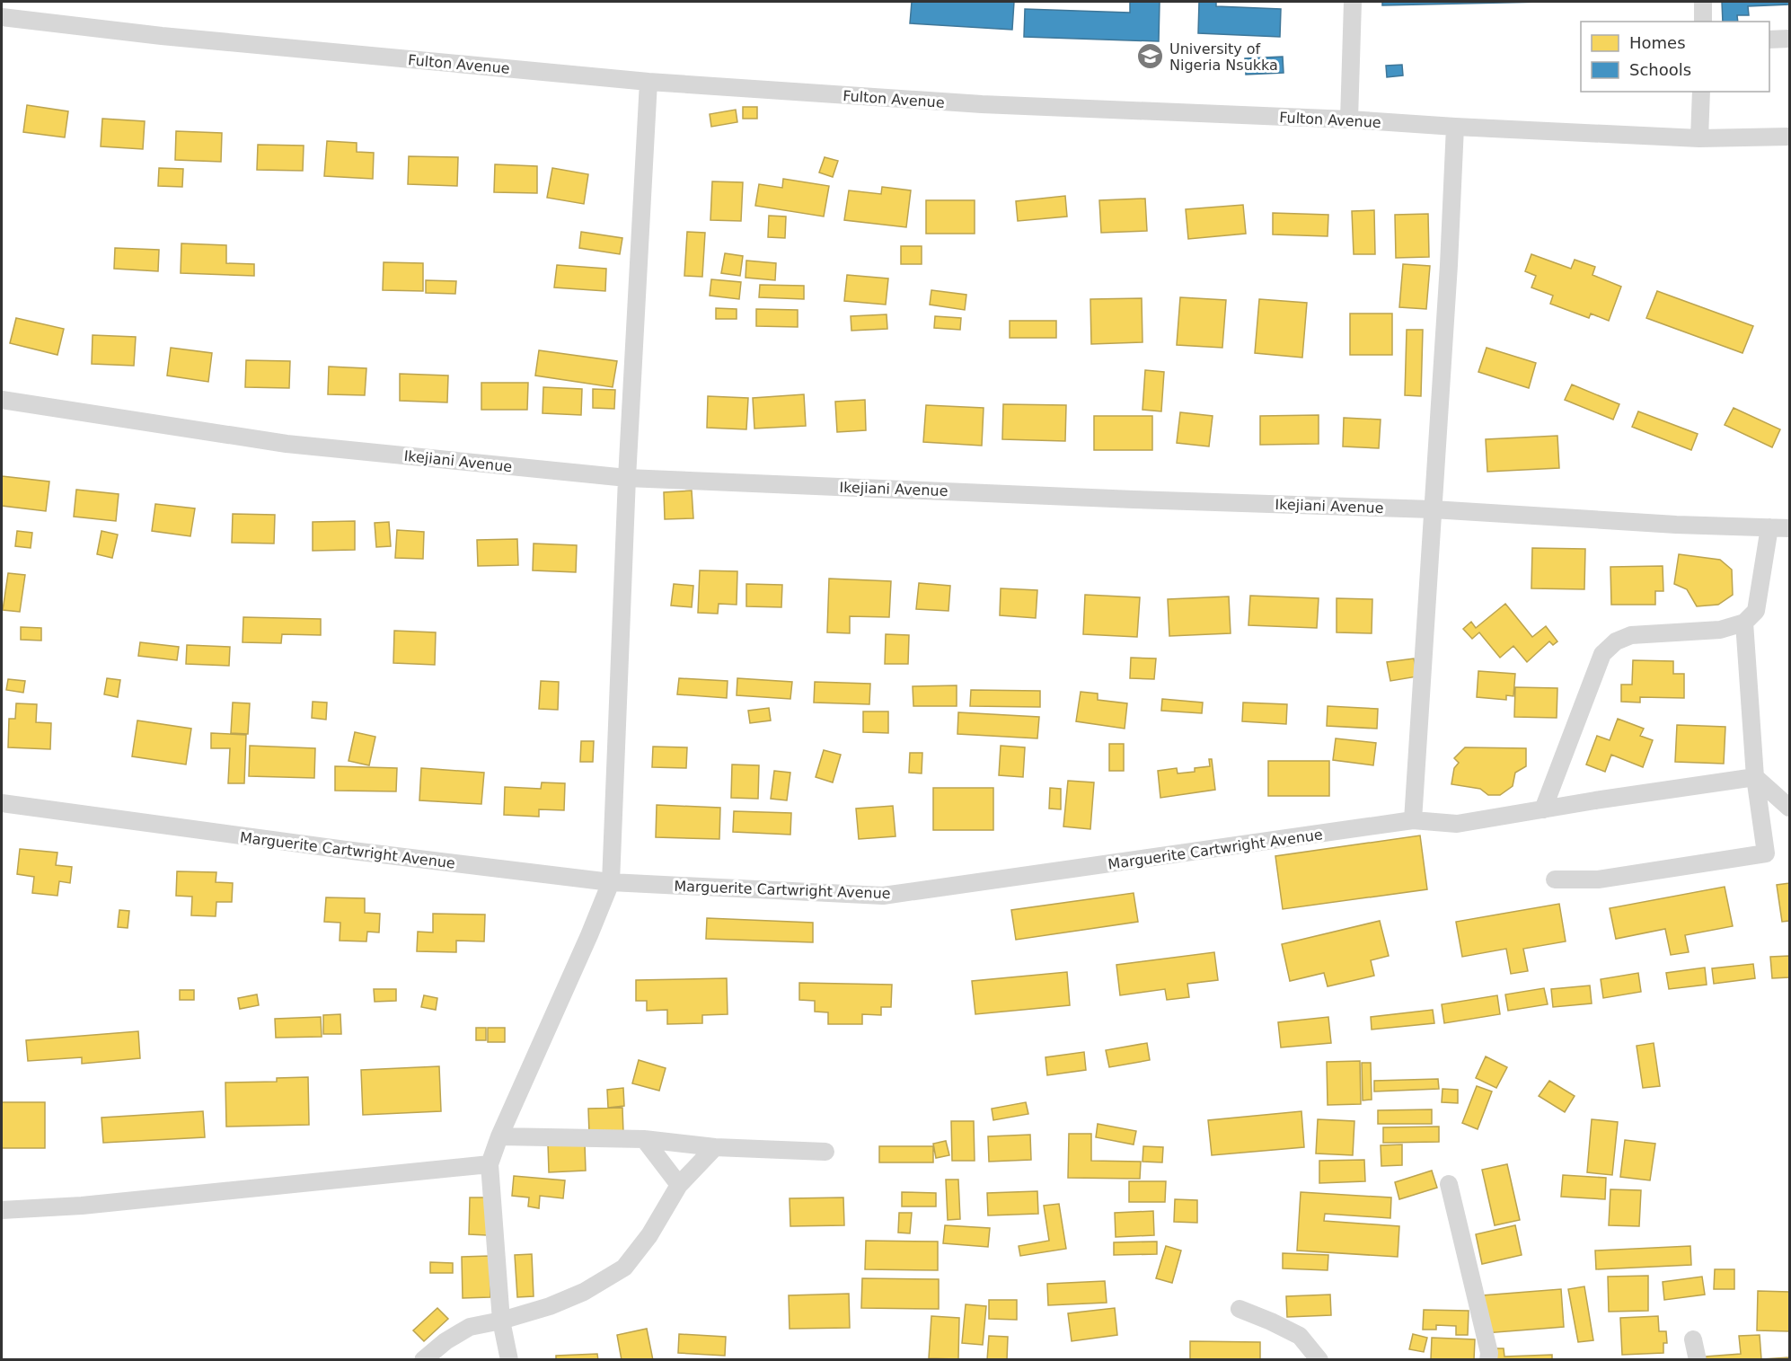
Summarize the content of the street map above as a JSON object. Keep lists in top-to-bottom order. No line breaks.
{"streets":{"street":["Fulton Avenue","Ikejiani Avenue","Marguerite Cartwright Avenue"]},"places":{"school or university":["University of Nigeria Nsukka"]},"legend":["Homes","Schools"]}
